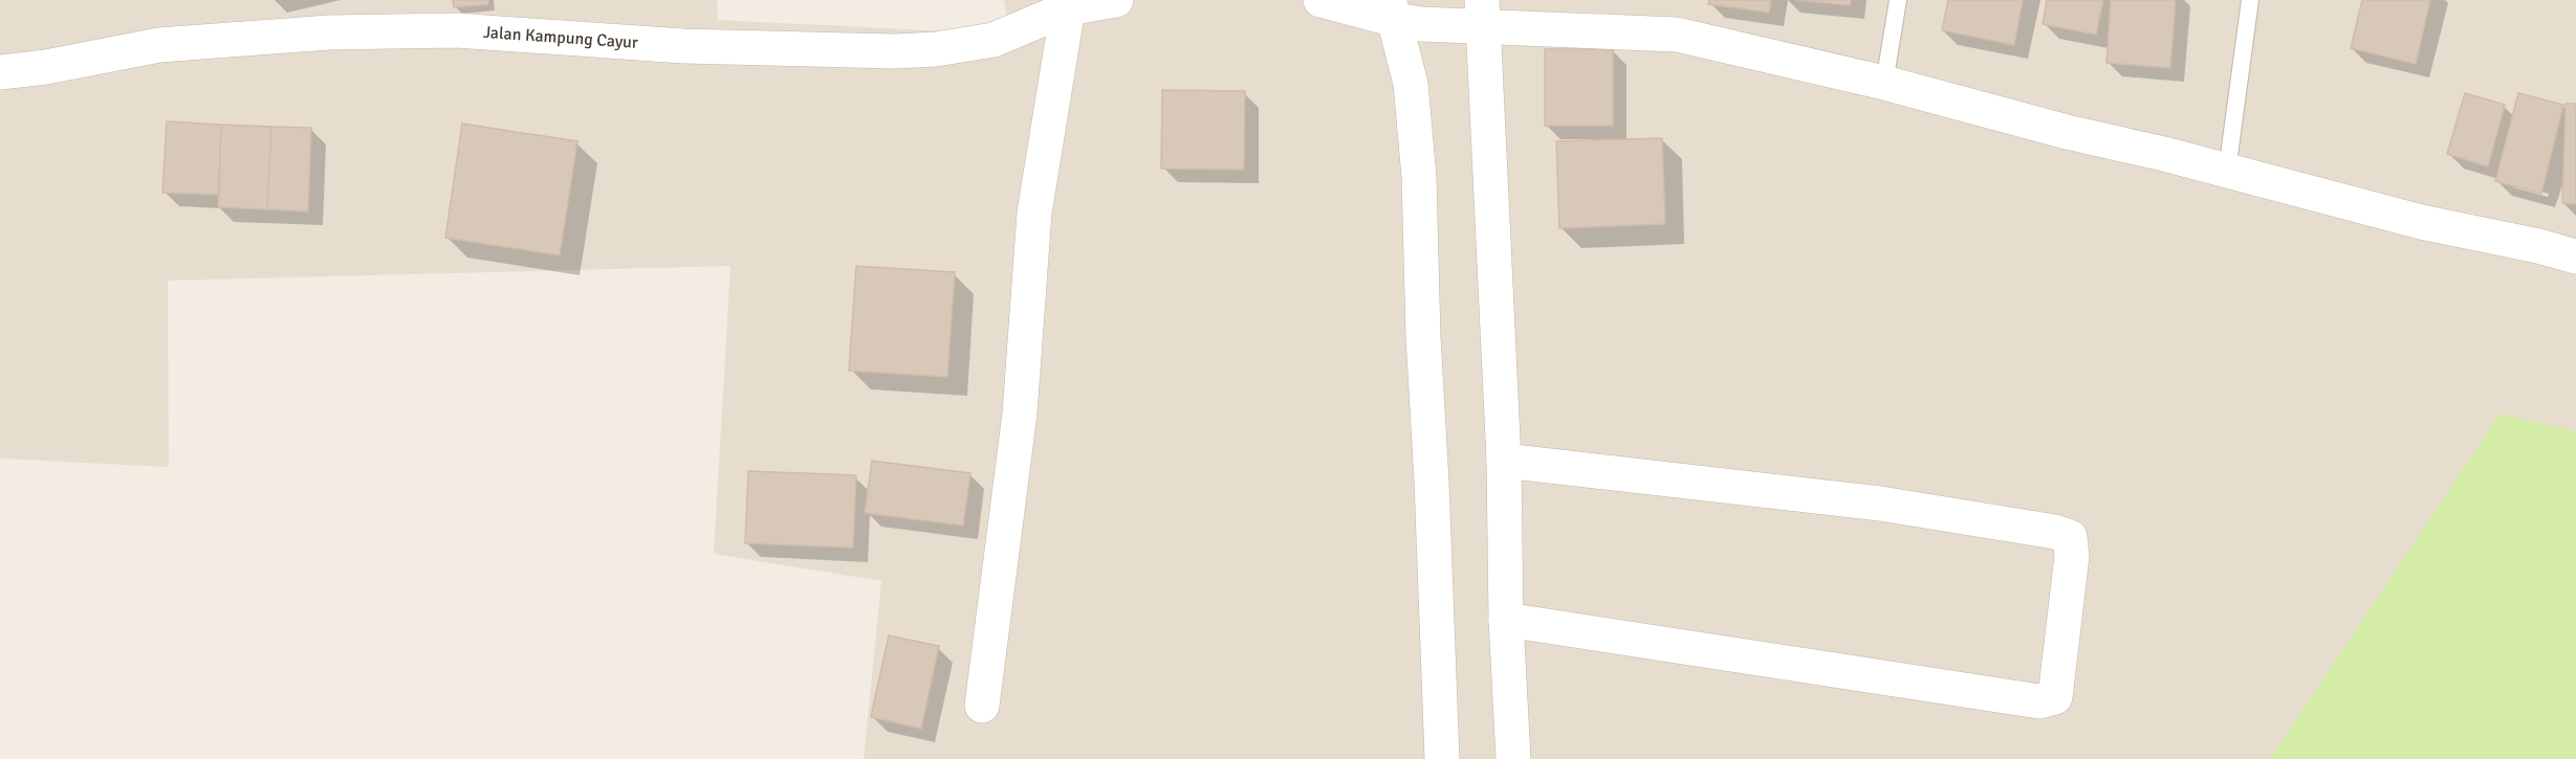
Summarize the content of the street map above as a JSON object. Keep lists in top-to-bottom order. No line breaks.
{"streets":{"street":["Jalan Kampung Cayur"]}}
